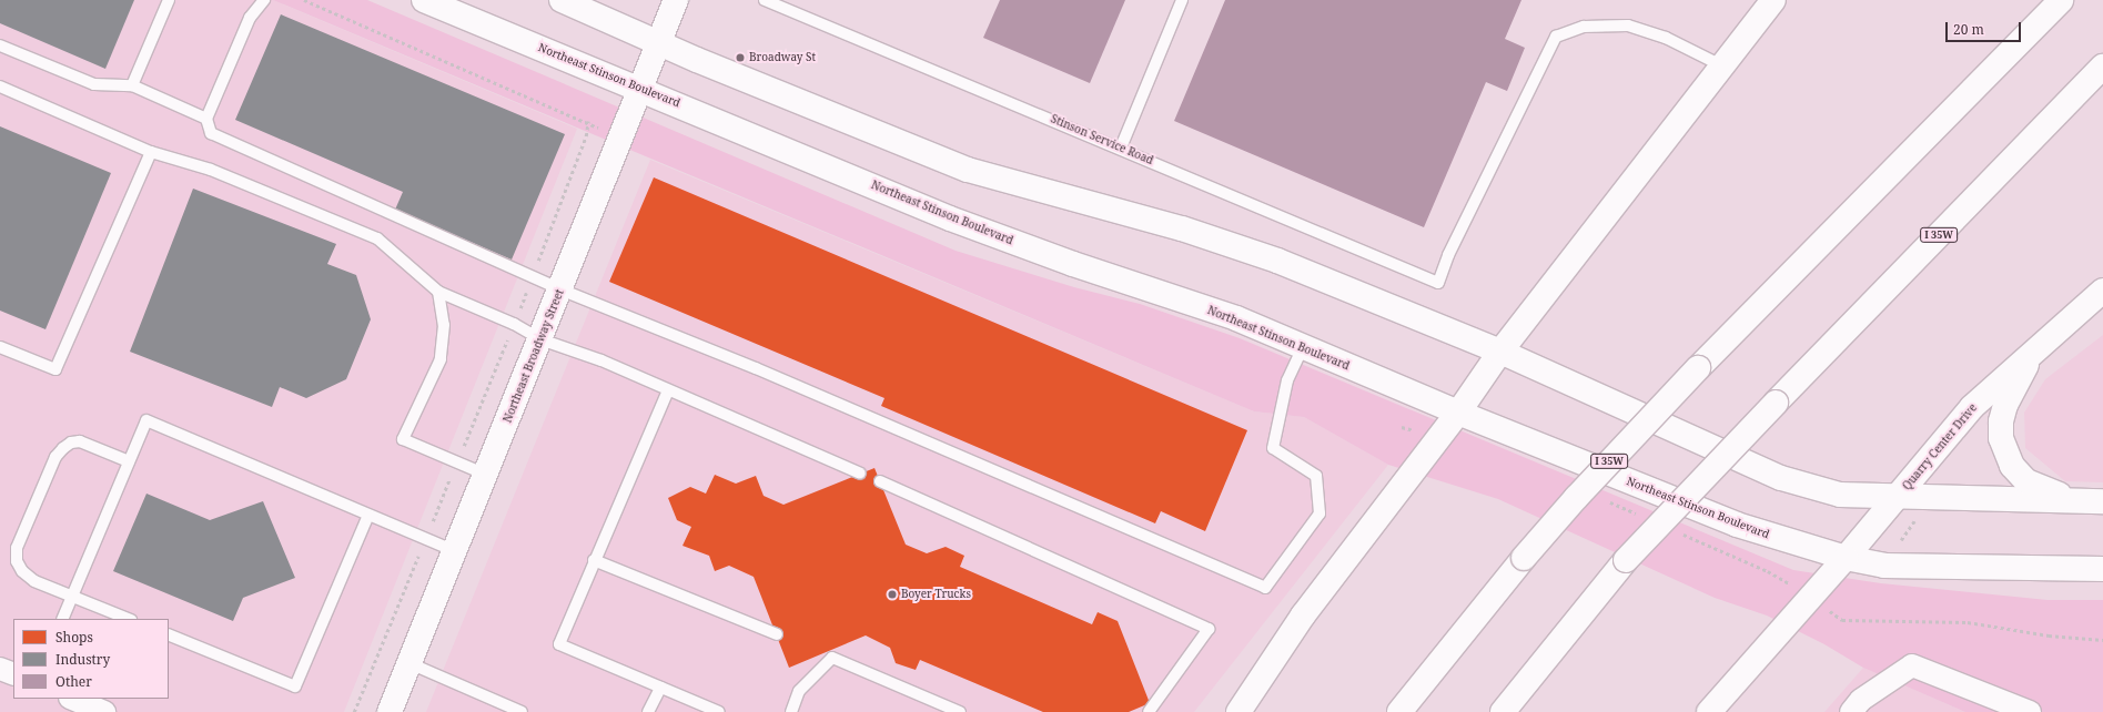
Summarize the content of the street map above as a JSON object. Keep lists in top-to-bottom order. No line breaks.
{"streets":{"main road":["Northeast Stinson Boulevard","I 35W","Northeast Broadway Street","Quarry Center Drive"],"lane":["Stinson Service Road"]},"crossings":[["Northeast Stinson Boulevard","Northeast Broadway Street"],["Northeast Stinson Boulevard","Quarry Center Drive"]],"places":["Broadway St","Boyer Trucks"],"legend":["Shops","Industry","Other"],"scale_bar":"20 m"}
